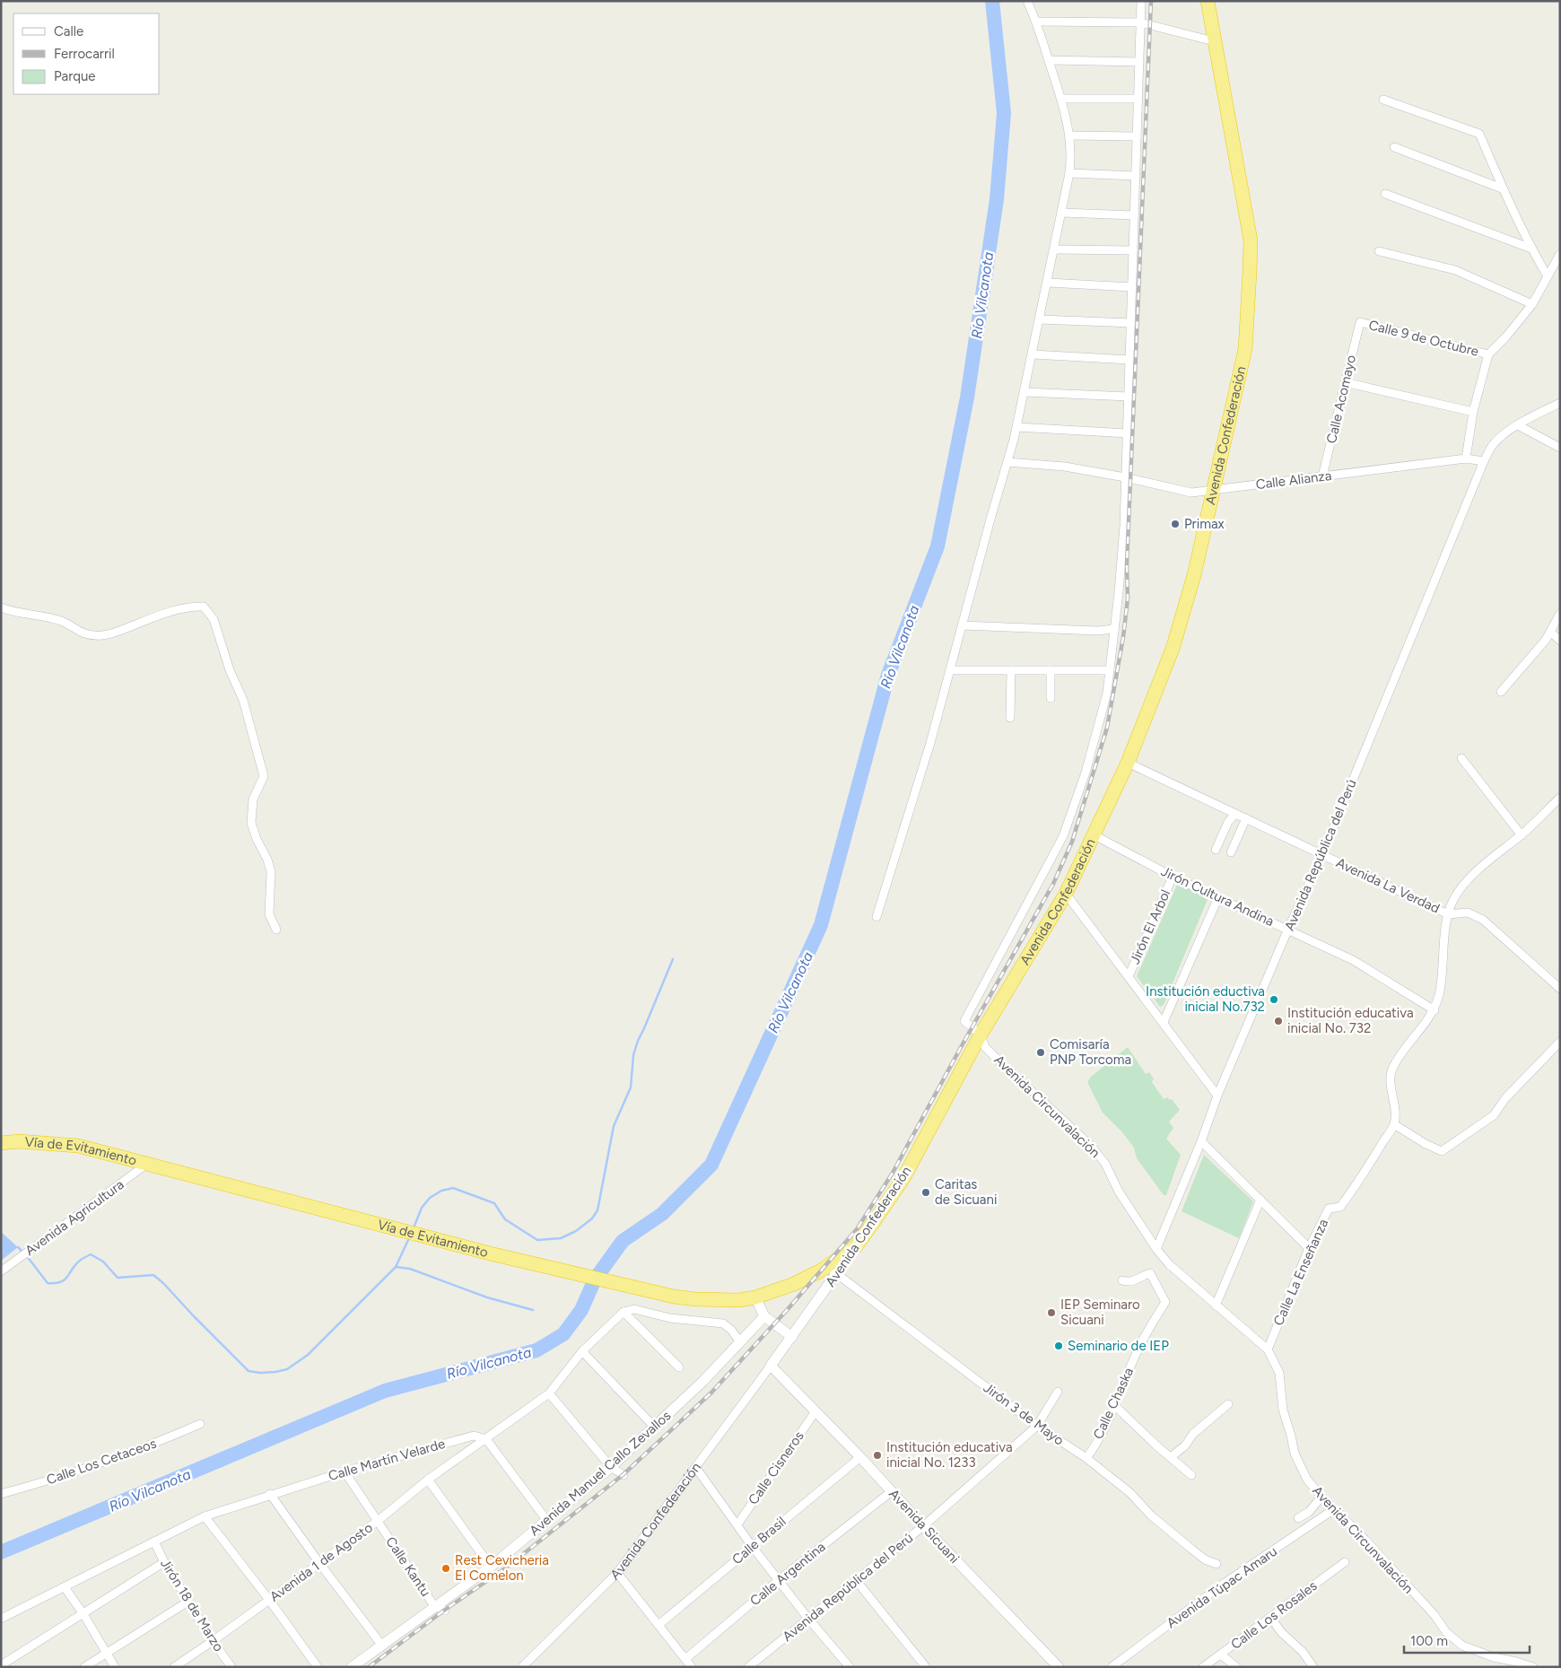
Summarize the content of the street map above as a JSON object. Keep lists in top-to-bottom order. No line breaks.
{"streets":{"highway":["Avenida Confederación","Vía de Evitamiento"],"street":["Calle 9 de Octubre","Calle Acomayo","Calle Alianza","Avenida República del Perú","Avenida La Verdad","Jirón Cultura Andina","Jirón El Arbol","Avenida Circunvalación","Avenida Agricultura","Calle La Enseñanza","Calle Chaska","Jirón 3 de Mayo","Calle Martín Velarde","Calle Los Cetaceos","Calle Cisneros","Avenida Manuel Callo Zevallos","Avenida Sicuani","Calle Brasil","Avenida 1 de Agosto","Calle Kantu","Calle Argentina","Avenida Túpac Amaru","Jirón 18 de Marzo","Calle Los Rosales"]},"crossings":[["Calle 9 de Octubre","Calle Acomayo"],["Calle Acomayo","Calle Alianza"],["Avenida Confederación","Calle Alianza"],["Avenida Confederación","Avenida La Verdad"],["Avenida Confederación","Jirón Cultura Andina"],["Avenida Confederación","Avenida Circunvalación"],["Avenida Confederación","Vía de Evitamiento"],["Avenida Confederación","Jirón 3 de Mayo"],["Avenida Confederación","Avenida Sicuani"],["Calle Alianza","Avenida República del Perú"],["Avenida República del Perú","Avenida La Verdad"],["Avenida República del Perú","Jirón Cultura Andina"],["Avenida República del Perú","Avenida Circunvalación"],["Avenida República del Perú","Jirón 3 de Mayo"],["Avenida República del Perú","Avenida Sicuani"],["Jirón Cultura Andina","Jirón El Arbol"],["Avenida Circunvalación","Calle La Enseñanza"],["Avenida Circunvalación","Avenida Túpac Amaru"],["Vía de Evitamiento","Avenida Agricultura"],["Vía de Evitamiento","Jirón 3 de Mayo"],["Calle Chaska","Jirón 3 de Mayo"],["Calle Martín Velarde","Avenida 1 de Agosto"],["Calle Martín Velarde","Calle Kantu"],["Calle Martín Velarde","Jirón 18 de Marzo"],["Calle Cisneros","Avenida Sicuani"],["Avenida Manuel Callo Zevallos","Calle Kantu"],["Avenida Sicuani","Calle Brasil"],["Avenida Sicuani","Calle Argentina"],["Avenida 1 de Agosto","Calle Kantu"],["Avenida 1 de Agosto","Jirón 18 de Marzo"]],"water":["Río Vilcanota"],"places":["Primax","Institución eductiva inicial No.732","Institución educativa inicial No. 732","Comisaría PNP Torcoma","Caritas de Sicuani","IEP Seminaro Sicuani","Seminario de IEP","Institución educativa inicial No. 1233","Rest Cevicheria El Comelon"],"legend":["Calle","Ferrocarril","Parque"],"scale_bar":"100 m"}
